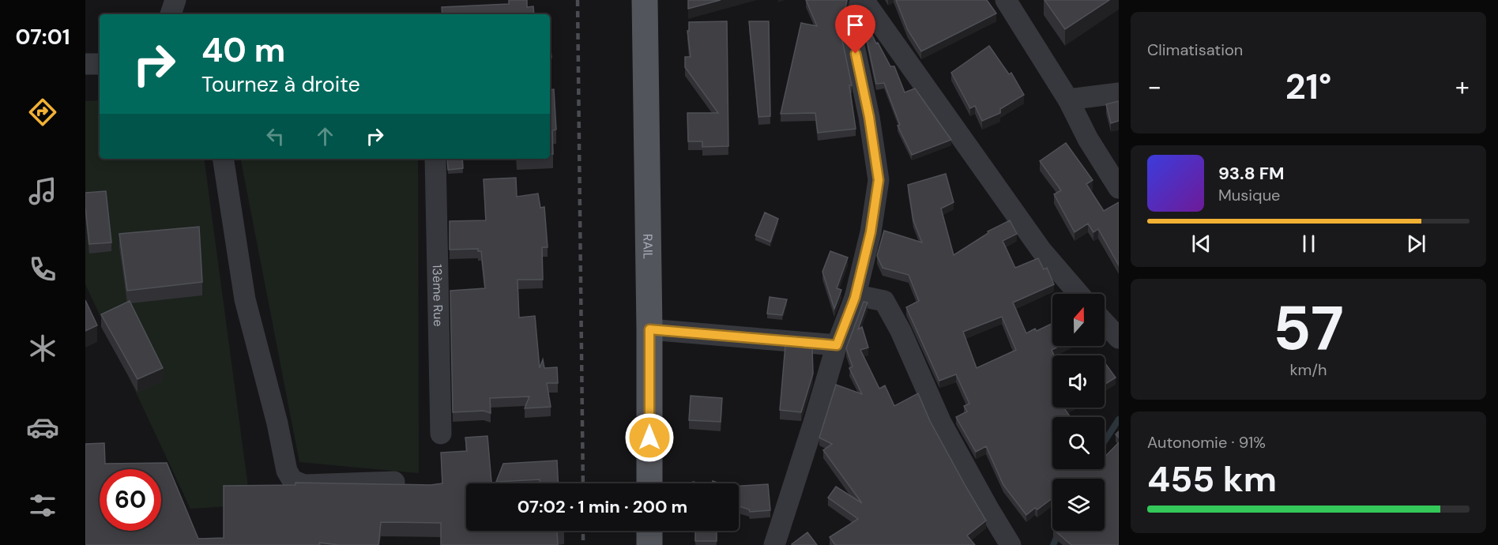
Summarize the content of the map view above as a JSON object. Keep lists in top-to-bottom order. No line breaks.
{"streets":{"main road":["RAIL"],"street":["13ème Rue"]},"north":"top","page":{"tabs":"07:01","tile":["Climatisation",["57","km/h"],["Autonomie · 91%","455 km"]],"turn":["40 m","Tournez à droite"],"heat":["−","21°","+"],"song":["93.8 FM","Musique"],"limit":"60","trip":"07:02 · 1 min · 200 m"}}
